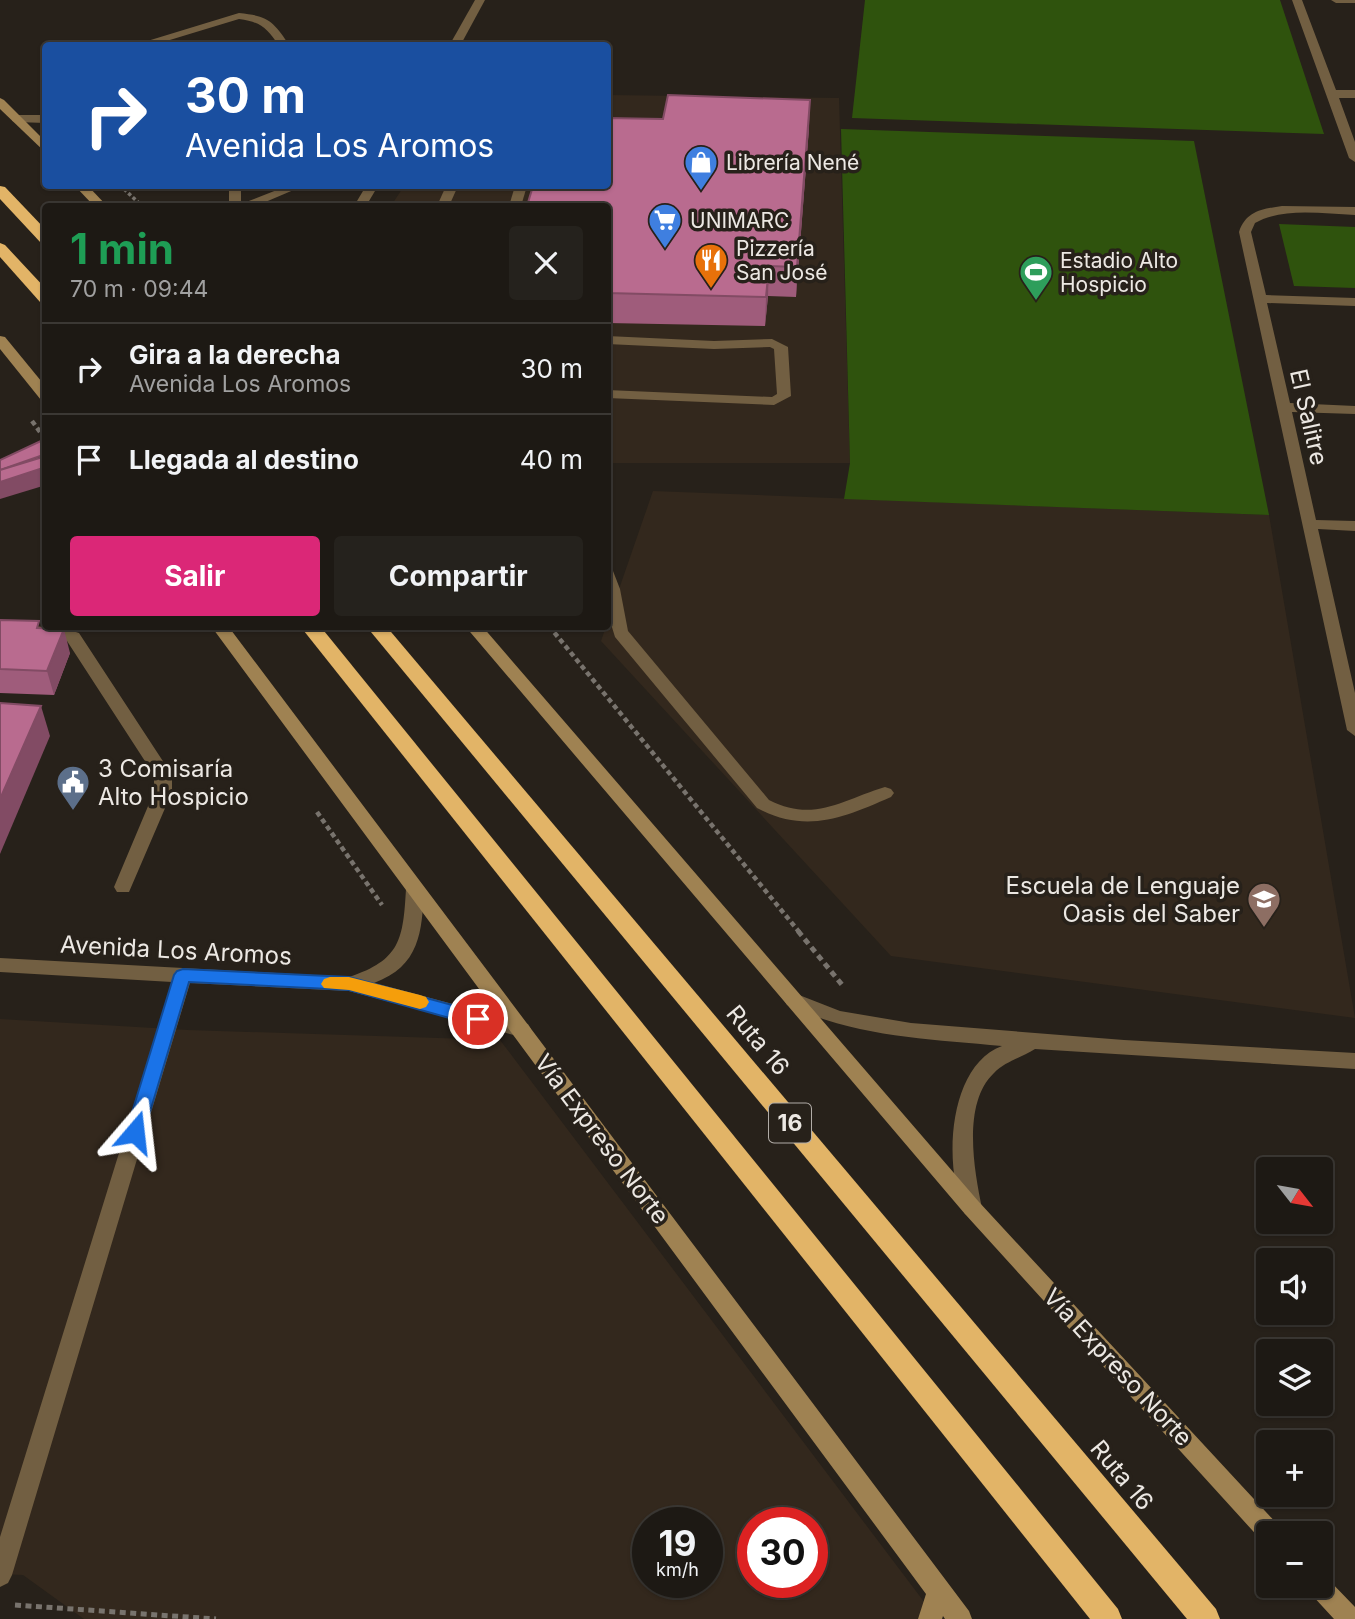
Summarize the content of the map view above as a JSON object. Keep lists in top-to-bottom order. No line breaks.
{"streets":{"highway":["Ruta 16","16"],"main road":["Vía Expreso Norte"],"street":["El Salitre","Avenida Los Aromos"]},"crossings":[["Avenida Los Aromos","Vía Expreso Norte"]],"places":{"shop":["Librería Nené"],"supermarket":["UNIMARC"],"restaurant":["Pizzería San José"],"sports":["Estadio Alto Hospicio"],"public building":["3 Comisaría Alto Hospicio"],"school or university":["Escuela de Lenguaje Oasis del Saber"]},"north":"bottom right","page":{"turn":["30 m","Avenida Los Aromos"],"heading":["1 min","70 m · 09:44"],"list":[{"name":"Gira a la derecha","note":"Avenida Los Aromos","value":"30 m"},{"name":"Llegada al destino","value":"40 m"}],"buttons":["Salir","Compartir"],"map_buttons":["+","−"],"speed":"19 km/h","limit":"30"}}
